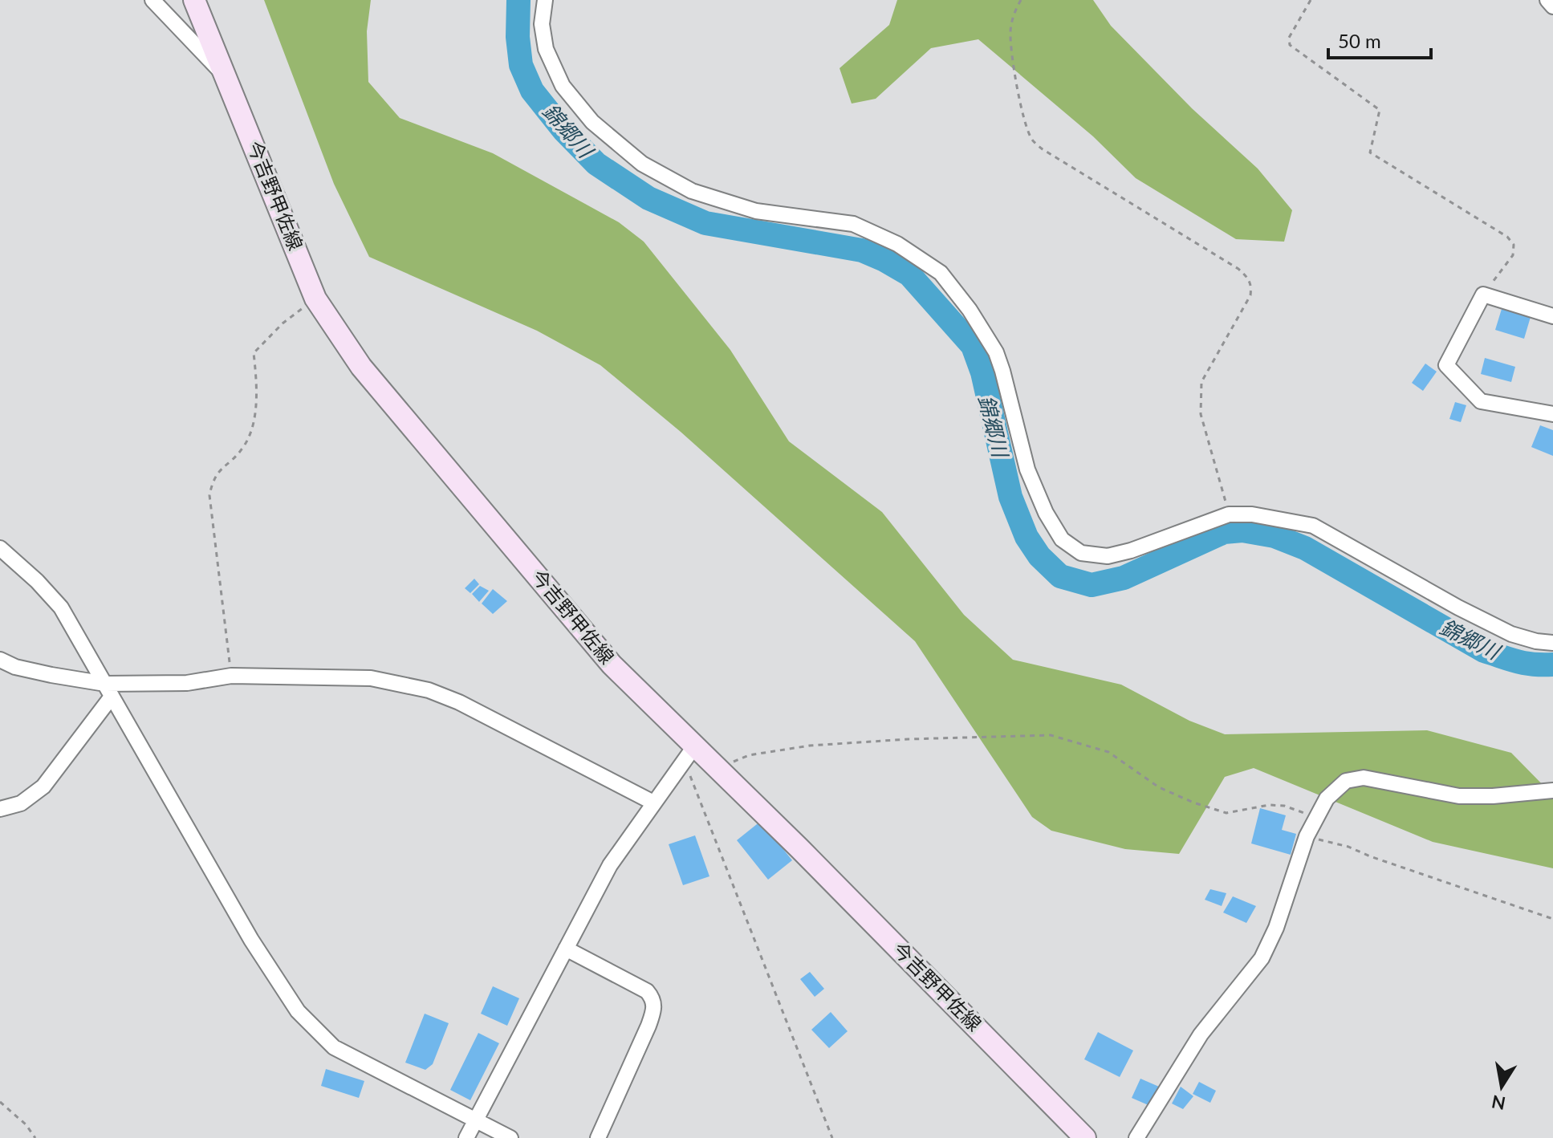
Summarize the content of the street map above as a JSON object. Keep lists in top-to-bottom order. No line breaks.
{"streets":{"main road":["今吉野甲佐線"]},"water":["錦郷川"],"scale_bar":"50 m","north":"bottom"}
